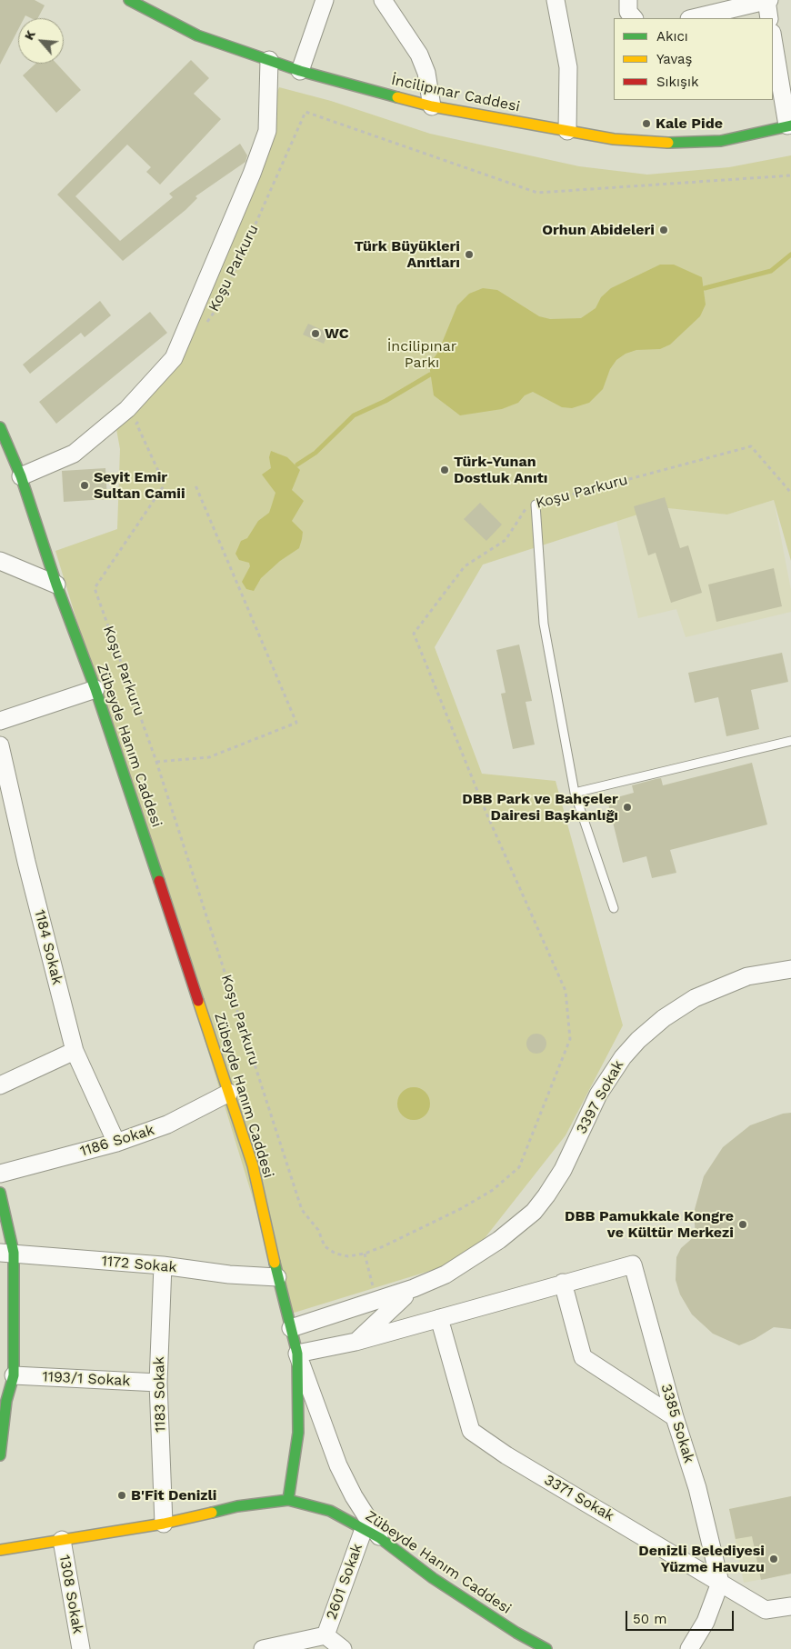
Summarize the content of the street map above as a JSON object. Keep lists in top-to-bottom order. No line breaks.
{"streets":{"main road":["İncilipınar Caddesi","Zübeyde Hanım Caddesi"],"street":["1184 Sokak","3397 Sokak","1186 Sokak","1172 Sokak","1193/1 Sokak","1183 Sokak","3385 Sokak","3371 Sokak","2601 Sokak","1308 Sokak"],"path":["Koşu Parkuru"]},"crossings":[["Zübeyde Hanım Caddesi","1186 Sokak"],["Zübeyde Hanım Caddesi","1172 Sokak"],["Zübeyde Hanım Caddesi","2601 Sokak"],["1184 Sokak","1186 Sokak"],["1172 Sokak","1183 Sokak"],["1193/1 Sokak","1183 Sokak"],["3385 Sokak","3371 Sokak"]],"parks":["İncilipınar Parkı"],"places":["Kale Pide","Orhun Abideleri","Türk Büyükleri Anıtları","WC","Türk-Yunan Dostluk Anıtı","Seyit Emir Sultan Camii","DBB Park ve Bahçeler Dairesi Başkanlığı","DBB Pamukkale Kongre ve Kültür Merkezi","B'Fit Denizli","Denizli Belediyesi Yüzme Havuzu"],"legend":["Akıcı","Yavaş","Sıkışık"],"scale_bar":"50 m","north":"top left"}
